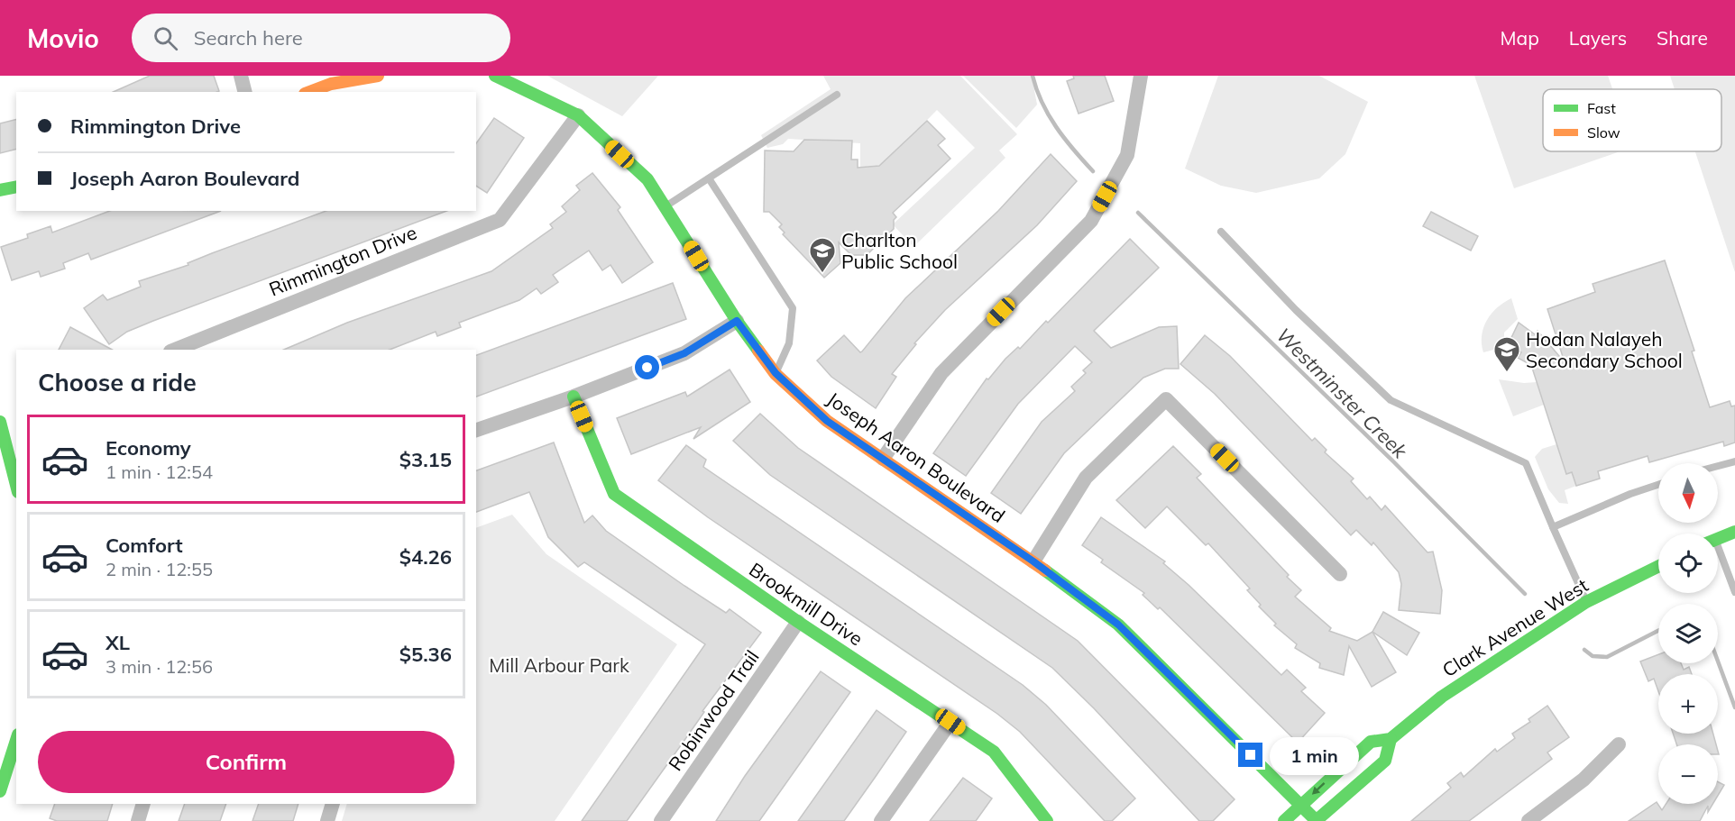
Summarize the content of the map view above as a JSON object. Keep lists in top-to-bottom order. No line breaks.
{"streets":{"street":["Rimmington Drive","Joseph Aaron Boulevard","Brookmill Drive","Clark Avenue West","Robinwood Trail"]},"crossings":[["Rimmington Drive","Joseph Aaron Boulevard"],["Joseph Aaron Boulevard","Clark Avenue West"],["Brookmill Drive","Robinwood Trail"]],"water":["Westminster Creek"],"parks":["Mill Arbour Park"],"places":{"school or university":["Charlton Public School","Hodan Nalayeh Secondary School"]},"legend":["Fast","Slow"],"north":"bottom","page":{"header":"Movio","search":"Search here","nav":["Map","Layers","Share"],"banner":["Rimmington Drive","Joseph Aaron Boulevard"],"heading":"Choose a ride","list":[{"name":"Economy","note":"1 min · 12:54","value":"$3.15"},{"name":"Comfort","note":"2 min · 12:55","value":"$4.26"},{"name":"XL","note":"3 min · 12:56","value":"$5.36"}],"map_buttons":["+","−"],"buttons":"Confirm","bubble":"1 min"}}
